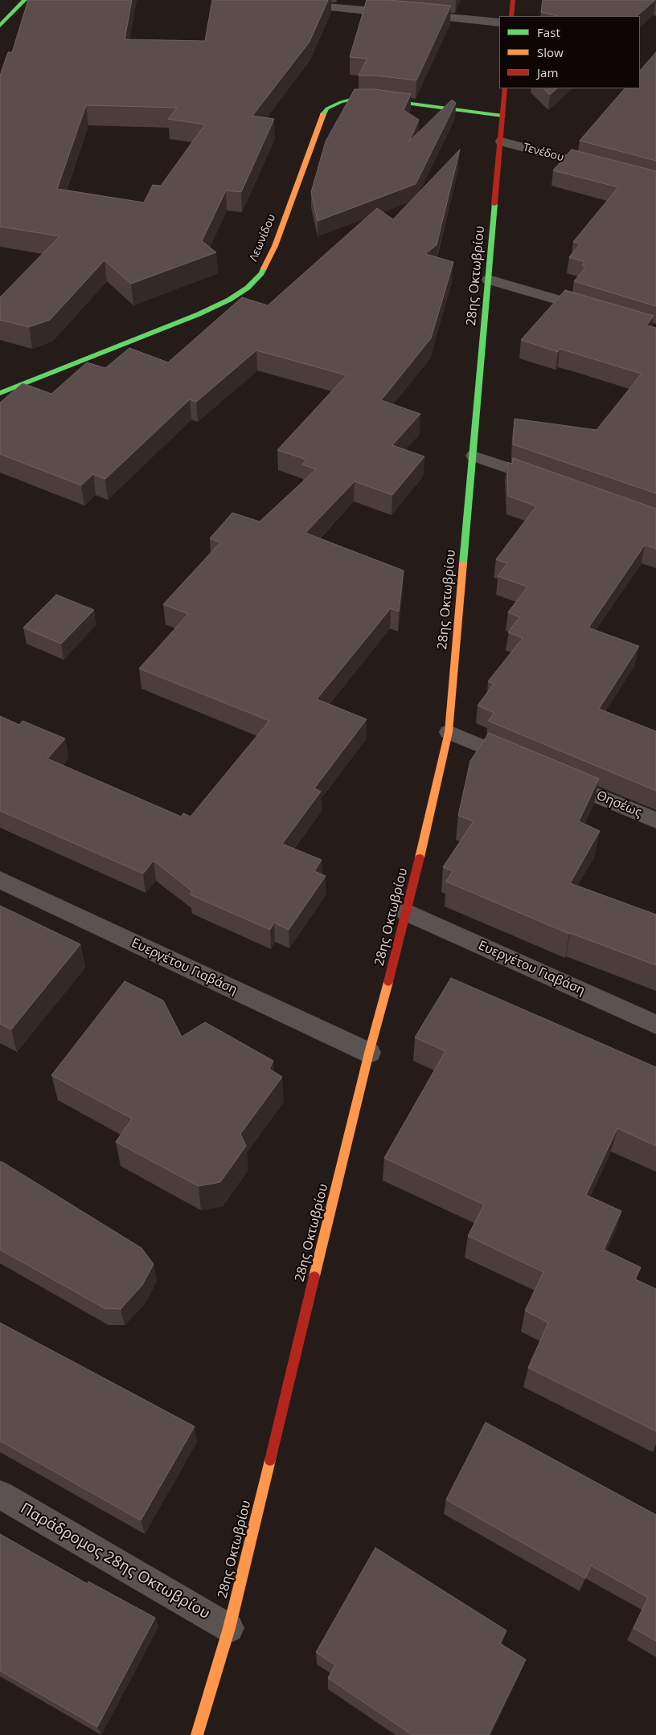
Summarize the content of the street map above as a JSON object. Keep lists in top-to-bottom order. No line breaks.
{"streets":{"street":["Λεωνίδου","28ης Οκτωβρίου","Ευεργέτου Γιαβάση","Παράδρομος 28ης Οκτωβρίου"],"lane":["Τενέδου","Θησέως"]},"crossings":[["Τενέδου","28ης Οκτωβρίου"],["Λεωνίδου","28ης Οκτωβρίου"],["28ης Οκτωβρίου","Ευεργέτου Γιαβάση"],["28ης Οκτωβρίου","Παράδρομος 28ης Οκτωβρίου"]],"legend":["Fast","Slow","Jam"]}
